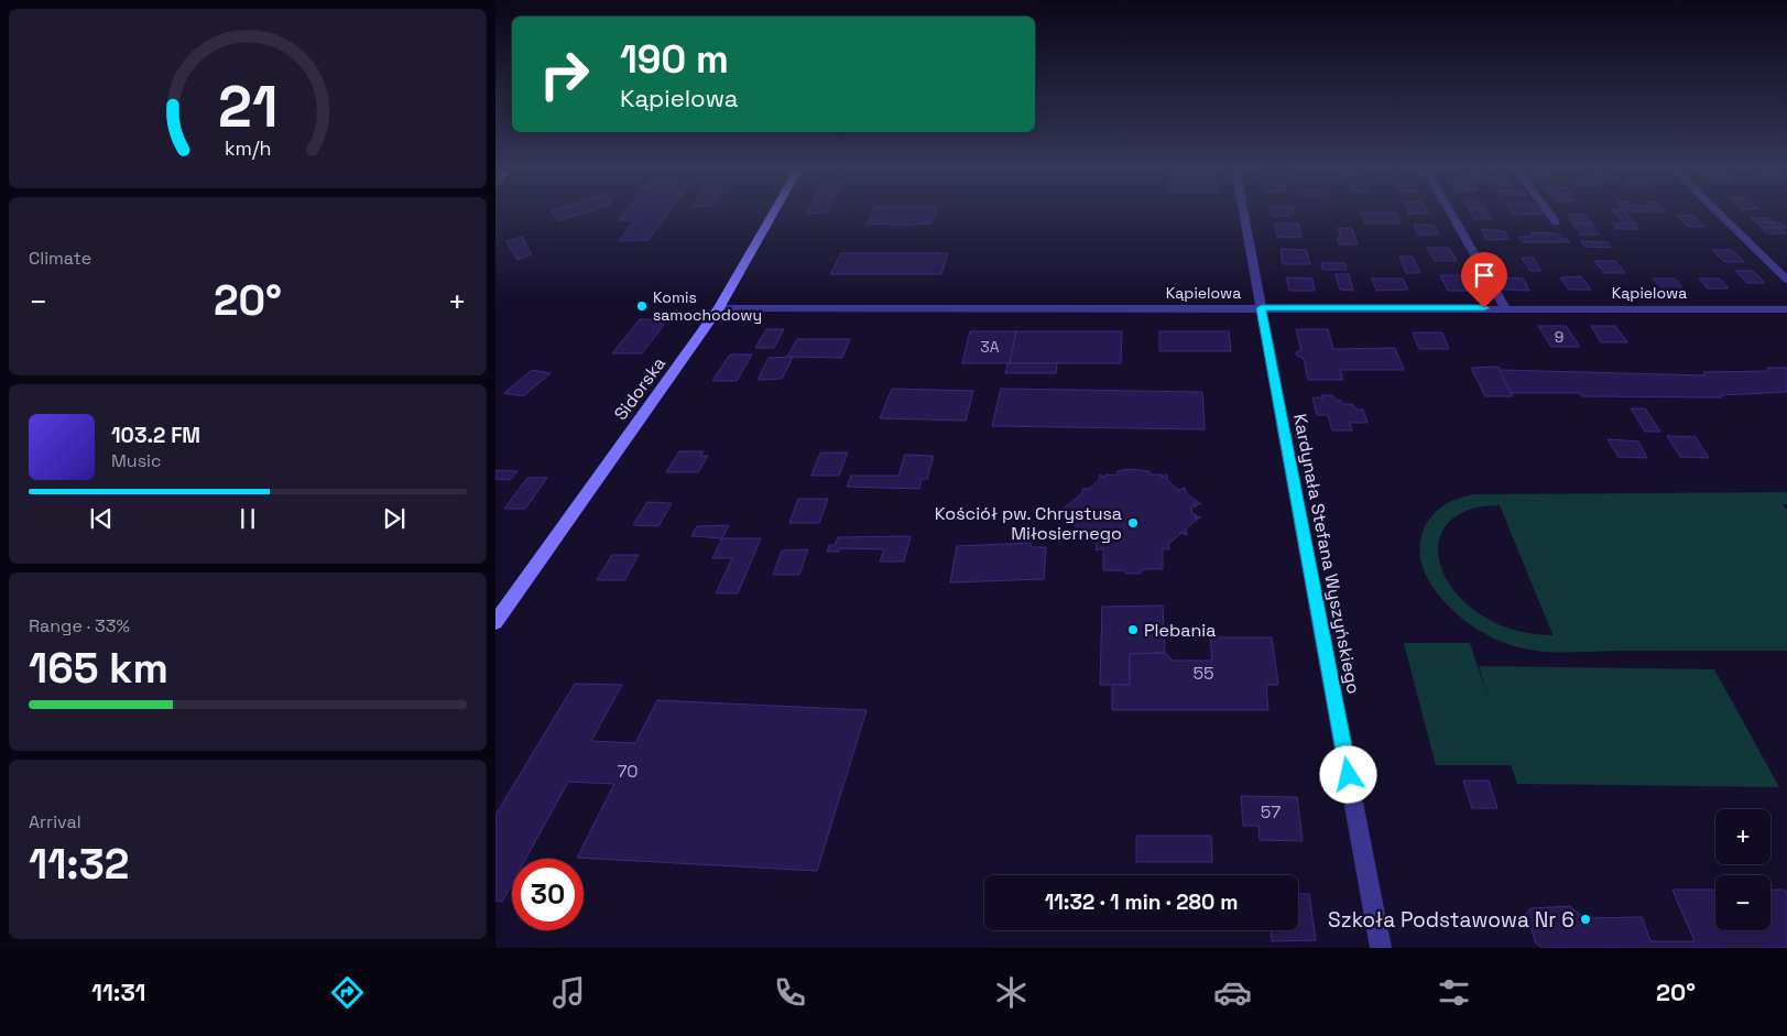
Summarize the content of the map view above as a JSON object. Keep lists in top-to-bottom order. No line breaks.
{"streets":{"street":["Kąpielowa","Sidorska","Kardynała Stefana Wyszyńskiego"]},"crossings":[["Kąpielowa","Sidorska"],["Kąpielowa","Kardynała Stefana Wyszyńskiego"]],"places":["Komis samochodowy","Kościół pw. Chrystusa Miłosiernego","Plebania","Szkoła Podstawowa Nr 6"],"house_numbers":["9","3A","55","70","57"],"page":{"turn":["190 m","Kąpielowa"],"tile":["Climate",["Range · 33%","165 km"],["Arrival","11:32"]],"heat":["−","20°","+"],"song":["103.2 FM","Music"],"map_buttons":["+","−"],"limit":"30","trip":"11:32 · 1 min · 280 m","tabs":["11:31","20°"],"gauge":["21","km/h"]}}
